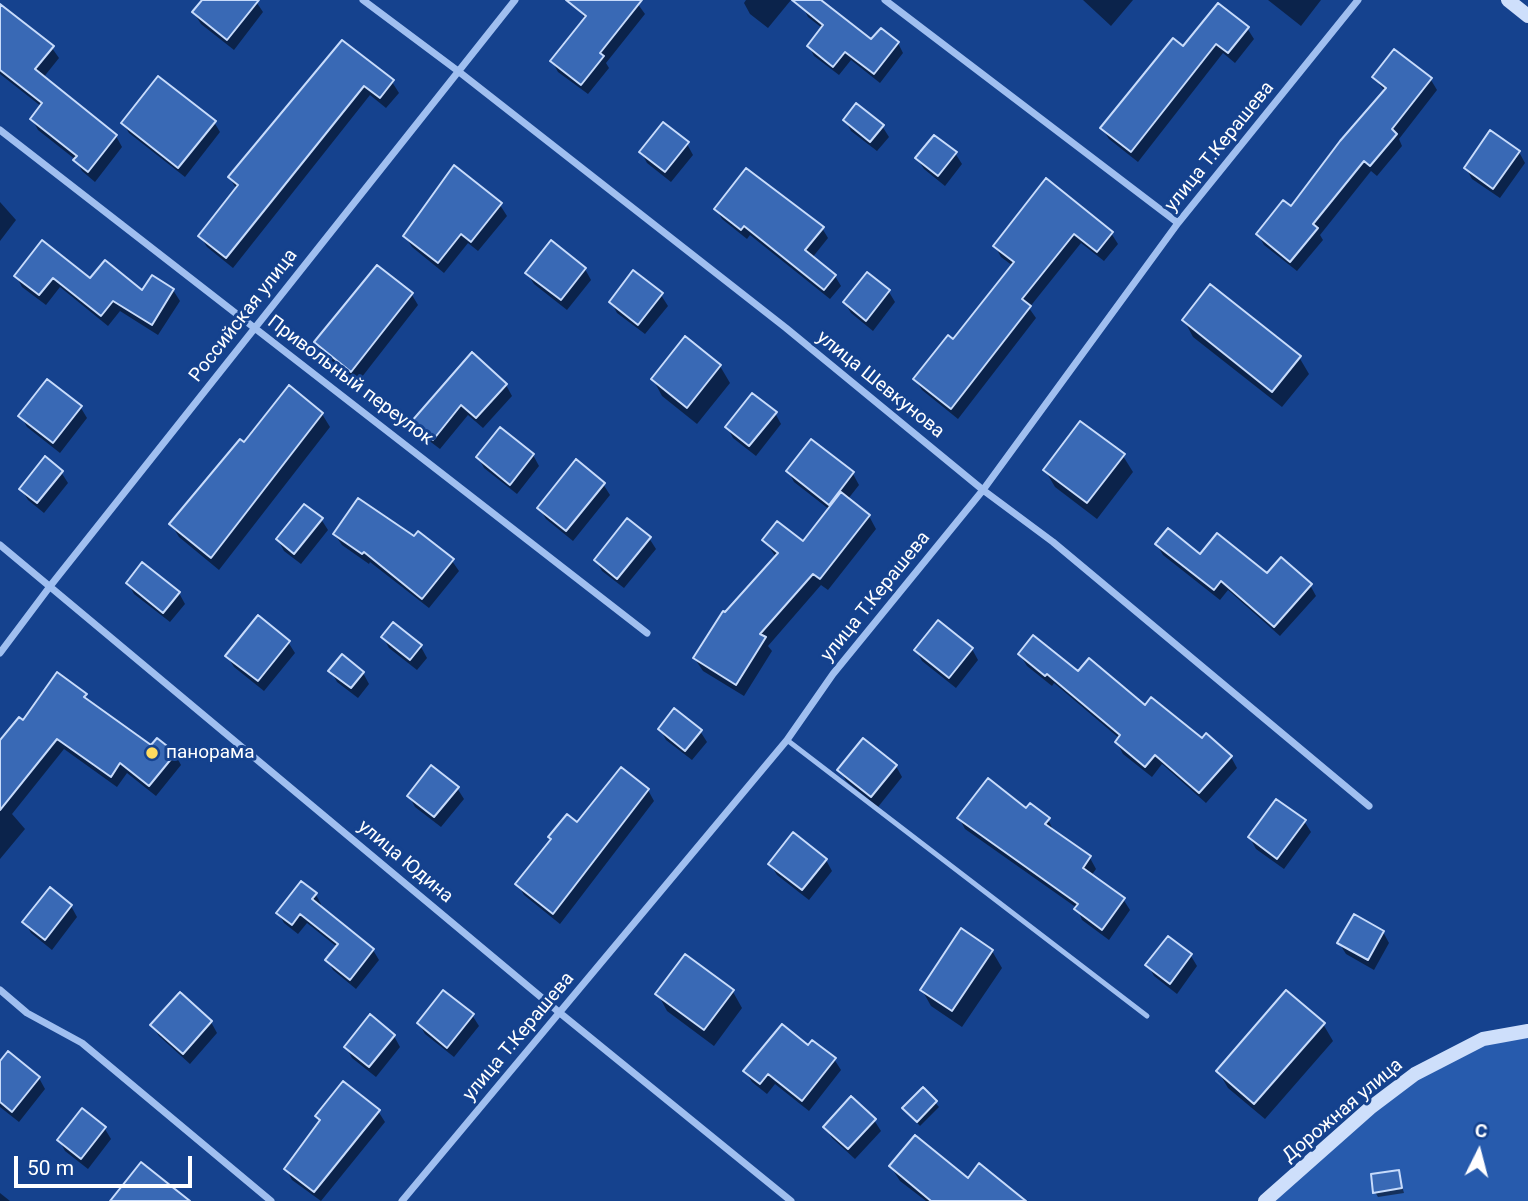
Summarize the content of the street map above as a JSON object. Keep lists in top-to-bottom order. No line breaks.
{"streets":{"street":["улица Т.Керашева","Российская улица","Привольный переулок","улица Шевкунова","улица Юдина","Дорожная улица"]},"crossings":[["улица Т.Керашева","улица Шевкунова"],["улица Т.Керашева","улица Юдина"],["Российская улица","Привольный переулок"],["Российская улица","улица Шевкунова"],["Российская улица","улица Юдина"]],"places":["панорама"],"scale_bar":"50 m","north":"top"}
